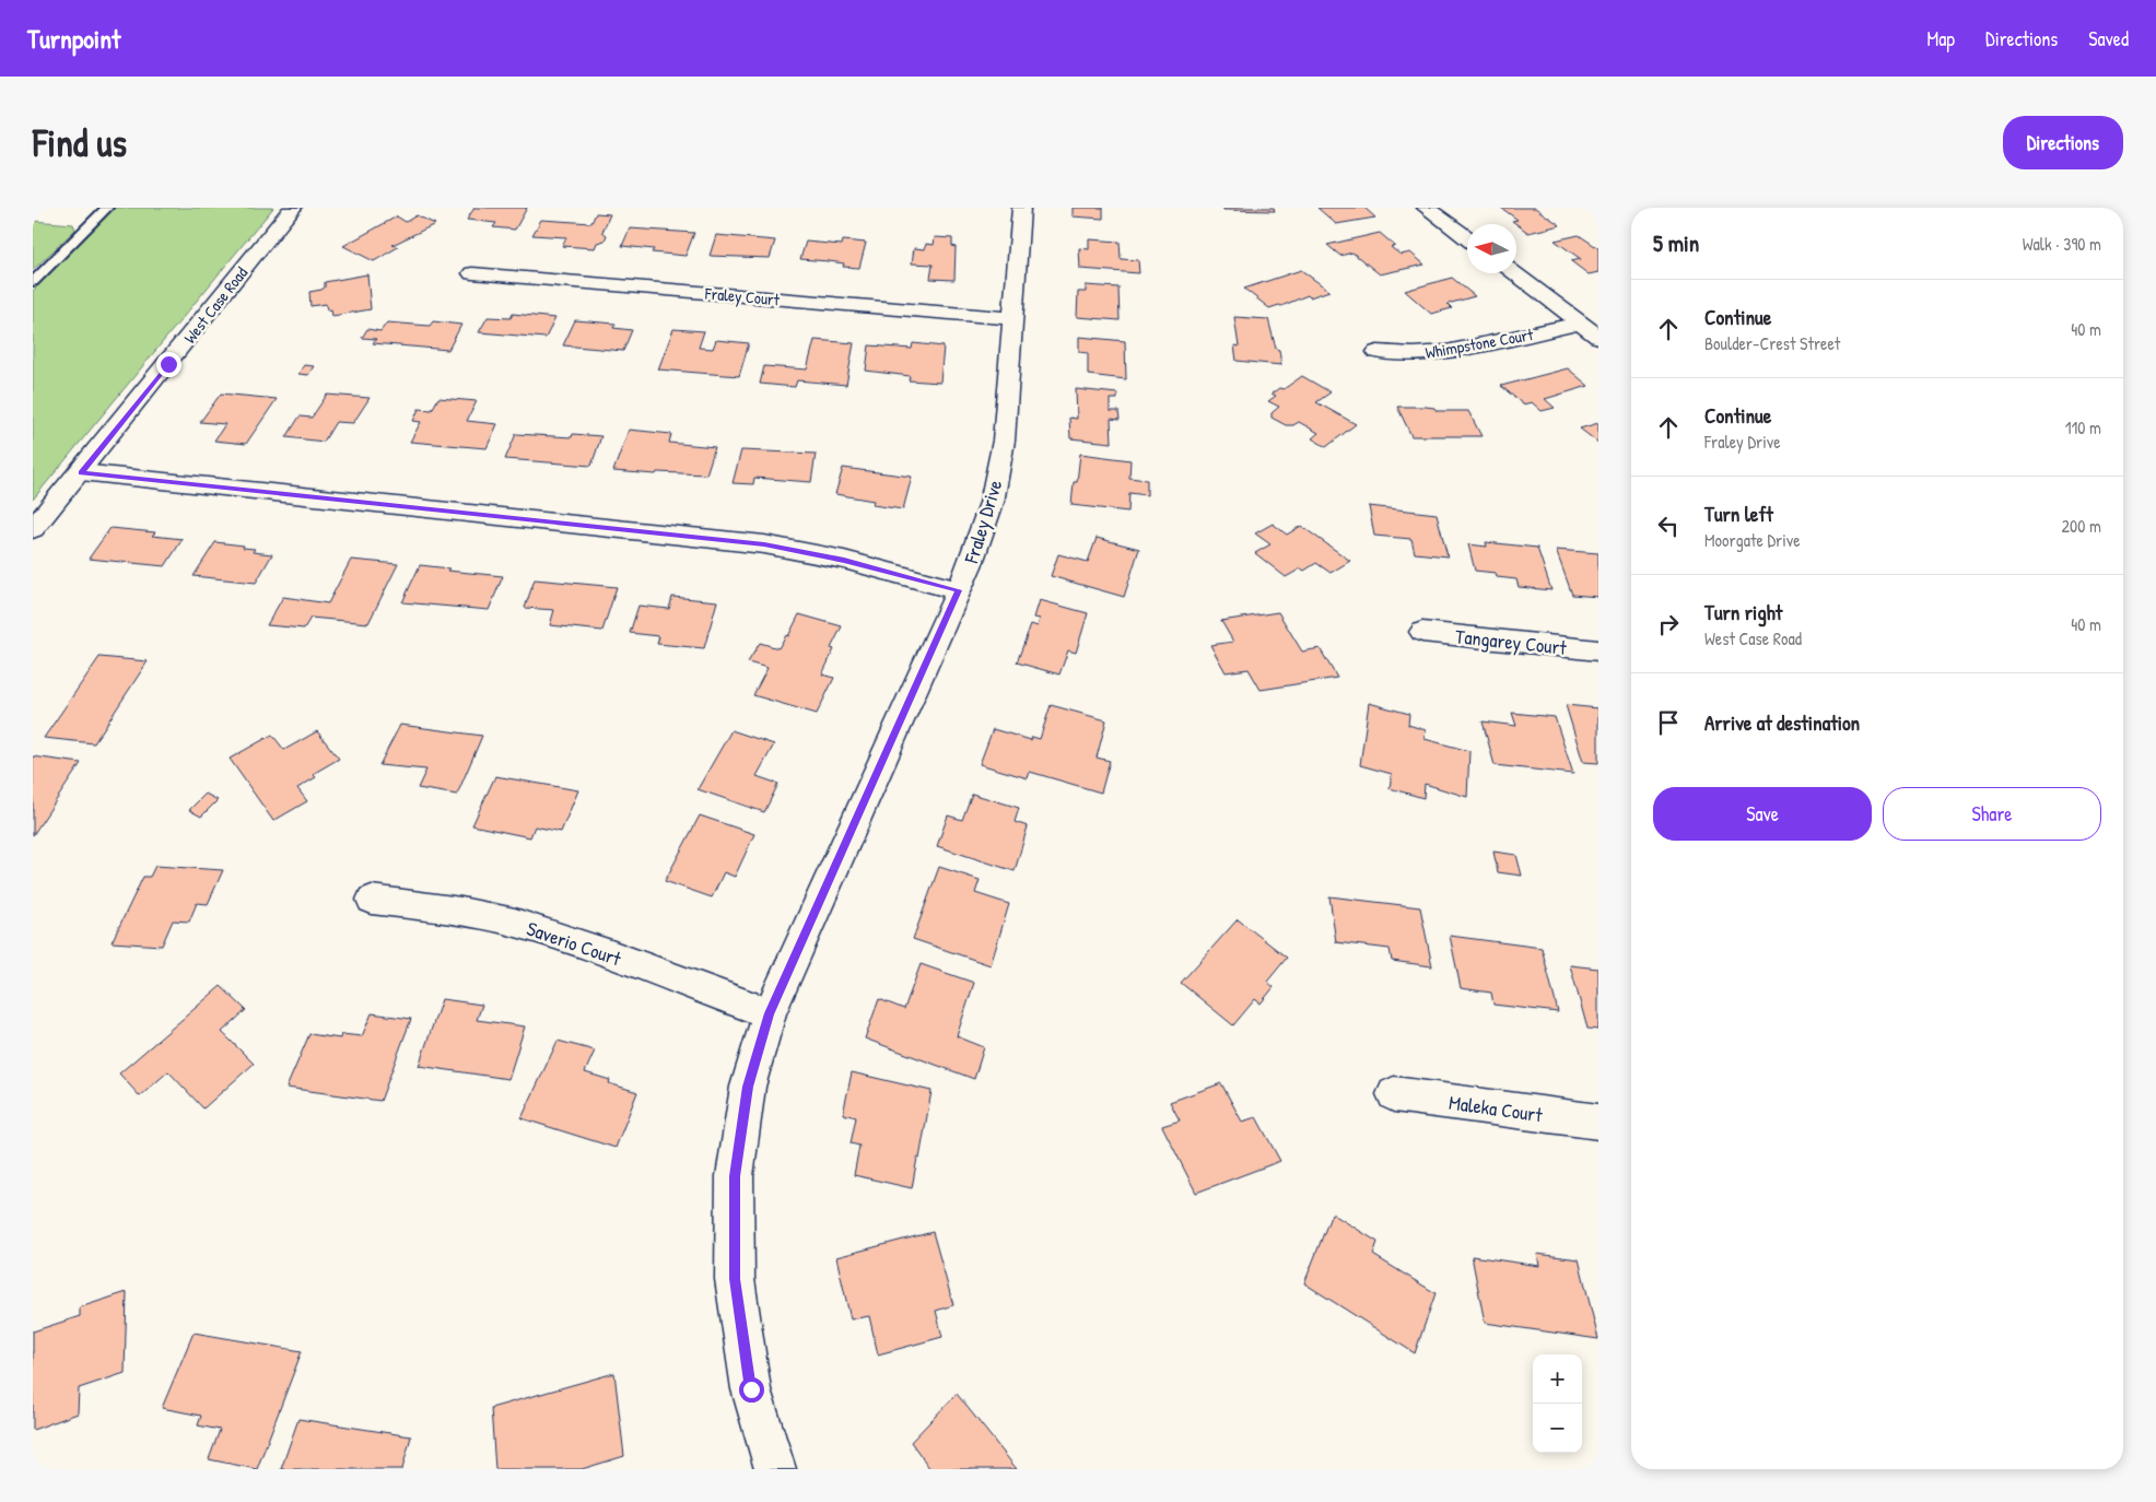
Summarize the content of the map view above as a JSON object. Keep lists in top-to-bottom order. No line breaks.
{"streets":{"street":["Fraley Court","West Case Road","Whimpstone Court","Fraley Drive","Tangarey Court","Saverio Court","Maleka Court"]},"crossings":[["Fraley Court","Fraley Drive"],["Fraley Drive","Saverio Court"]],"north":"left","page":{"header":"Turnpoint","nav":["Map","Directions","Saved"],"buttons":["Directions",["Save","Share"]],"title":"Find us","heading":["5 min","Walk · 390 m"],"list":[["Continue","Boulder-Crest Street","40 m"],["Continue","Fraley Drive","110 m"],["Turn left","Moorgate Drive","200 m"],["Turn right","West Case Road","40 m"],"Arrive at destination"],"map_buttons":["+","−"]}}
